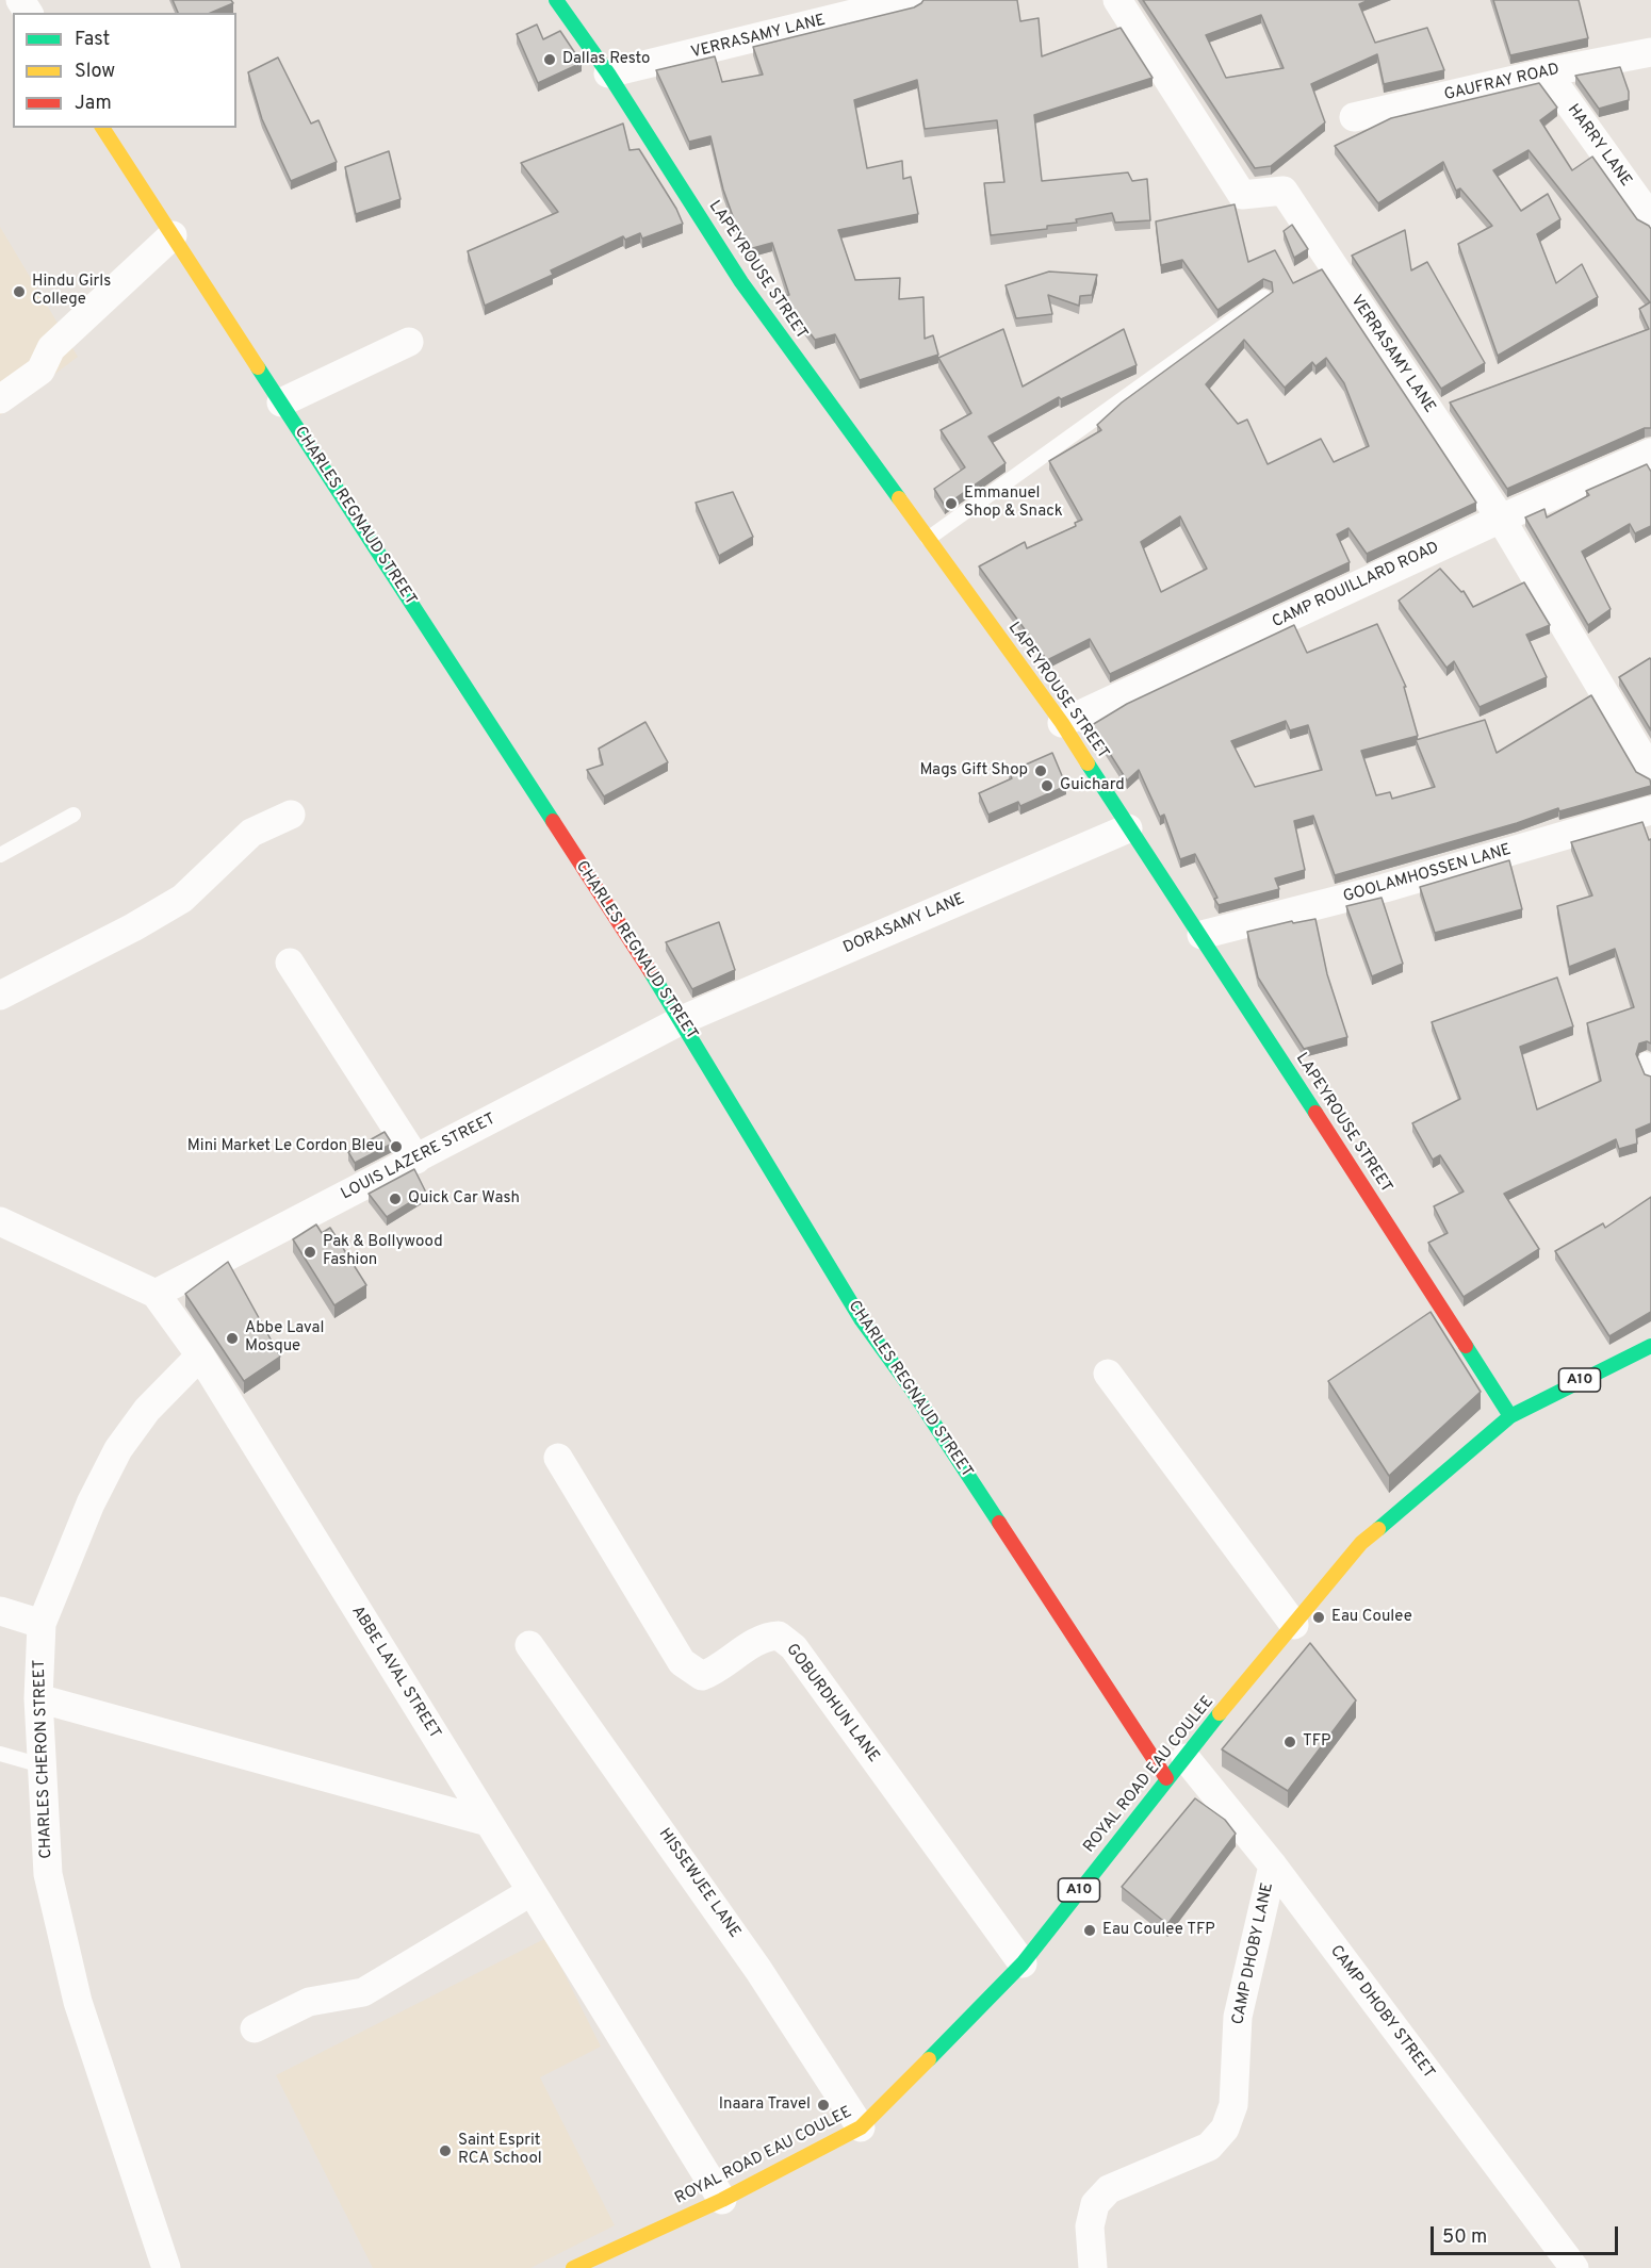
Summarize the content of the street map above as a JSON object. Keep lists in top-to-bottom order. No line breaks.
{"streets":{"street":["VERRASAMY LANE","GAUFRAY ROAD","HARRY LANE","LAPEYROUSE STREET","CHARLES REGNAUD STREET","CAMP ROUILLARD ROAD","GOOLAMHOSSEN LANE","DORASAMY LANE","LOUIS LAZERE STREET","A10","ABBE LAVAL STREET","GOBURDHUN LANE","CHARLES CHERON STREET","ROYAL ROAD EAU COULEE","HISSEWJEE LANE","CAMP DHOBY LANE","CAMP DHOBY STREET"]},"crossings":[["VERRASAMY LANE","LAPEYROUSE STREET"],["VERRASAMY LANE","CAMP ROUILLARD ROAD"],["GAUFRAY ROAD","HARRY LANE"],["LAPEYROUSE STREET","CAMP ROUILLARD ROAD"],["LAPEYROUSE STREET","GOOLAMHOSSEN LANE"],["LAPEYROUSE STREET","DORASAMY LANE"],["LAPEYROUSE STREET","A10"],["LAPEYROUSE STREET","ROYAL ROAD EAU COULEE"],["CHARLES REGNAUD STREET","DORASAMY LANE"],["CHARLES REGNAUD STREET","LOUIS LAZERE STREET"],["CHARLES REGNAUD STREET","ROYAL ROAD EAU COULEE"],["CHARLES REGNAUD STREET","CAMP DHOBY STREET"],["DORASAMY LANE","LOUIS LAZERE STREET"],["LOUIS LAZERE STREET","ABBE LAVAL STREET"],["A10","ROYAL ROAD EAU COULEE"],["ABBE LAVAL STREET","CHARLES CHERON STREET"],["ABBE LAVAL STREET","ROYAL ROAD EAU COULEE"],["GOBURDHUN LANE","ROYAL ROAD EAU COULEE"],["ROYAL ROAD EAU COULEE","HISSEWJEE LANE"],["ROYAL ROAD EAU COULEE","CAMP DHOBY STREET"],["CAMP DHOBY LANE","CAMP DHOBY STREET"]],"places":["Dallas Resto","Hindu Girls College","Emmanuel Shop & Snack","Mags Gift Shop","Guichard","Mini Market Le Cordon Bleu","Quick Car Wash","Pak & Bollywood Fashion","Abbe Laval Mosque","Eau Coulee","TFP","Eau Coulee TFP","Inaara Travel","Saint Esprit RCA School"],"legend":["Fast","Slow","Jam"],"scale_bar":"50 m"}
